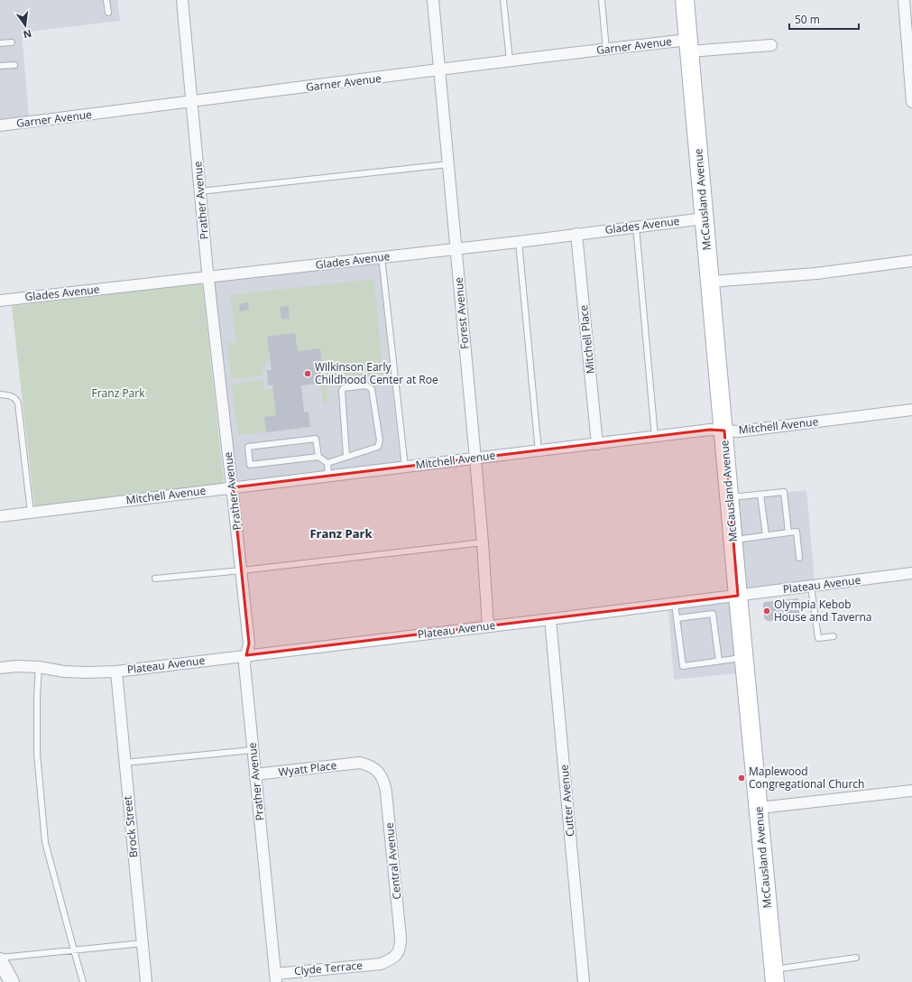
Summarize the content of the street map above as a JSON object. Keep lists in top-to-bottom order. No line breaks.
{"streets":{"main road":["McCausland Avenue"],"street":["Garner Avenue","Prather Avenue","Glades Avenue","Forest Avenue","Mitchell Place","Mitchell Avenue","Plateau Avenue","Wyatt Place","Cutter Avenue","Brock Street","Central Avenue","Clyde Terrace"]},"crossings":[["Garner Avenue","McCausland Avenue"],["Garner Avenue","Prather Avenue"],["Garner Avenue","Forest Avenue"],["McCausland Avenue","Glades Avenue"],["McCausland Avenue","Mitchell Avenue"],["McCausland Avenue","Plateau Avenue"],["Prather Avenue","Glades Avenue"],["Prather Avenue","Mitchell Avenue"],["Prather Avenue","Plateau Avenue"],["Prather Avenue","Wyatt Place"],["Prather Avenue","Clyde Terrace"],["Glades Avenue","Forest Avenue"],["Glades Avenue","Mitchell Place"],["Forest Avenue","Mitchell Avenue"],["Forest Avenue","Plateau Avenue"],["Mitchell Place","Mitchell Avenue"],["Plateau Avenue","Cutter Avenue"],["Plateau Avenue","Brock Street"],["Wyatt Place","Central Avenue"],["Central Avenue","Clyde Terrace"]],"districts":["Franz Park"],"parks":["Franz Park"],"places":["Wilkinson Early Childhood Center at Roe","Olympia Kebob House and Taverna","Maplewood Congregational Church"],"scale_bar":"50 m","north":"bottom"}
